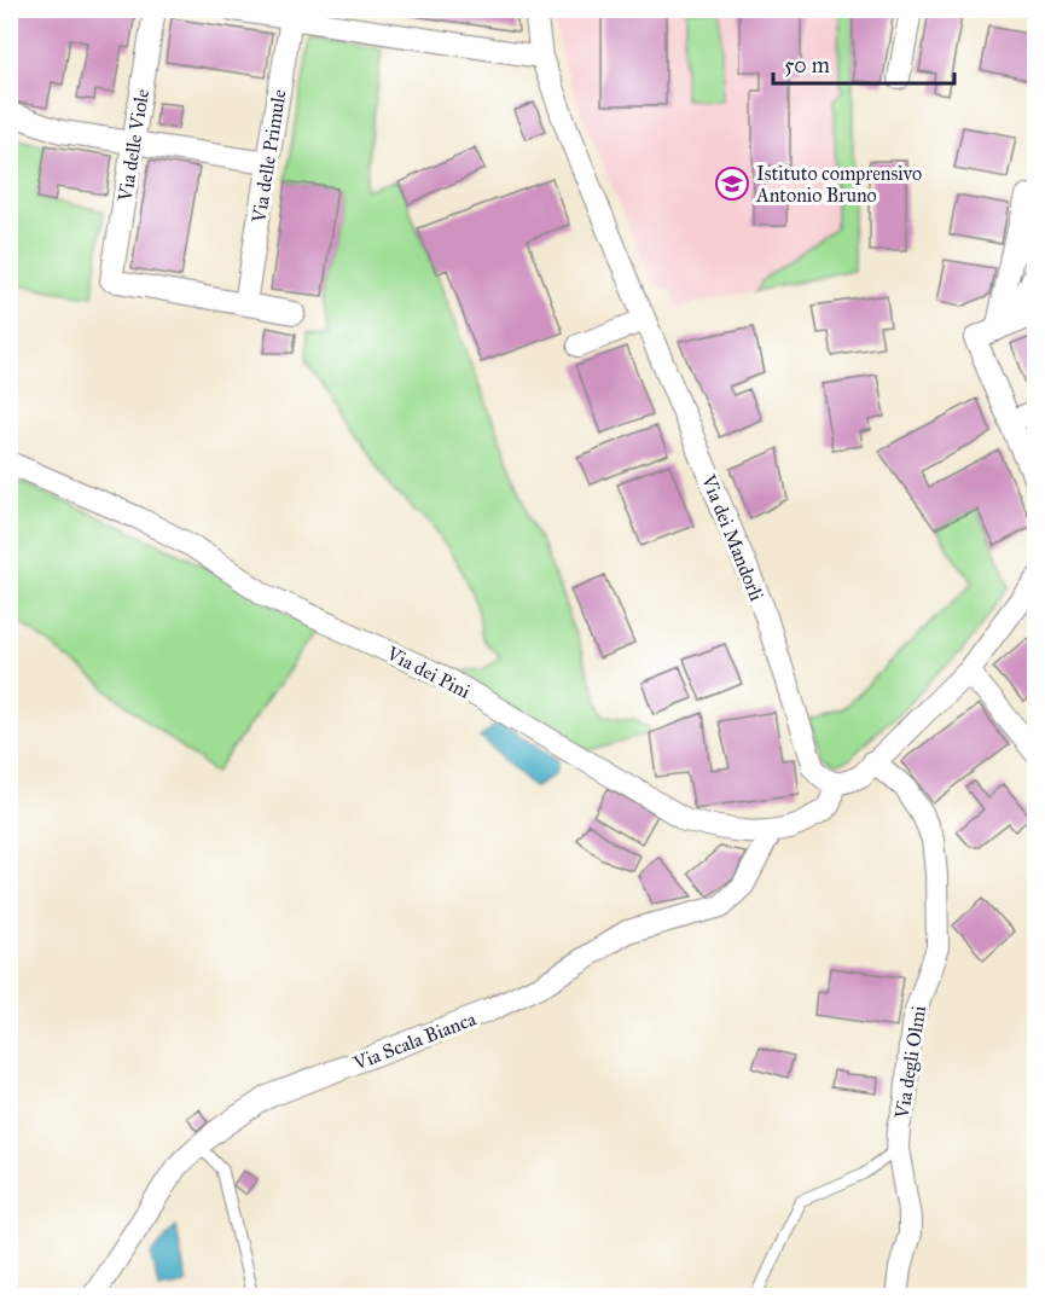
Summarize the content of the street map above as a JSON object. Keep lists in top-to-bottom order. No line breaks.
{"streets":{"street":["Via delle Viole","Via delle Primule","Via dei Mandorli","Via dei Pini","Via Scala Bianca","Via degli Olmi"]},"crossings":[["Via delle Viole","Via delle Primule"],["Via dei Mandorli","Via dei Pini"],["Via dei Pini","Via Scala Bianca"]],"places":{"school or university":["Istituto comprensivo Antonio Bruno"]},"scale_bar":"50 m"}
